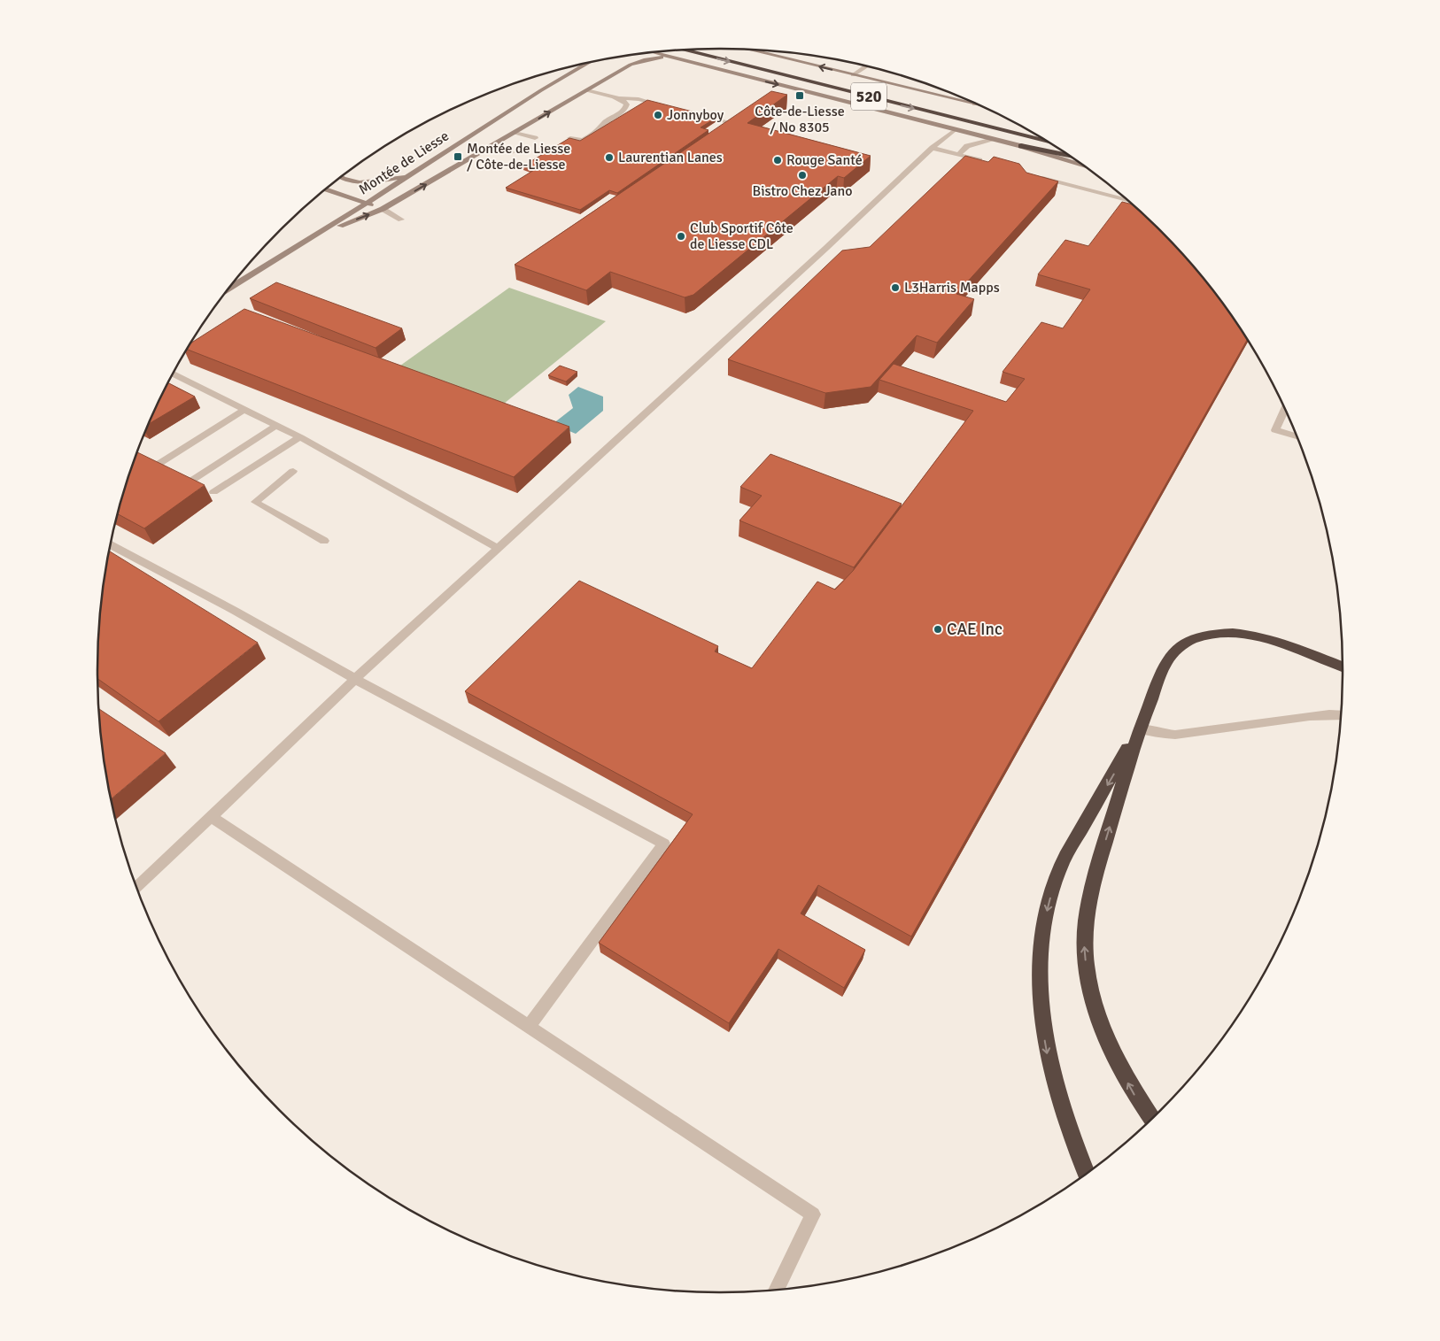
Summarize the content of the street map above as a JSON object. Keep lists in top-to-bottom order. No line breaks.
{"streets":{"highway":["520"],"street":["Montée de Liesse"]},"places":{"transit":["Côte-de-Liesse / No 8305","Montée de Liesse / Côte-de-Liesse"],"other":["Jonnyboy","Laurentian Lanes","Rouge Santé","Bistro Chez Jano","Club Sportif Côte de Liesse CDL","L3Harris Mapps","CAE Inc"]}}
